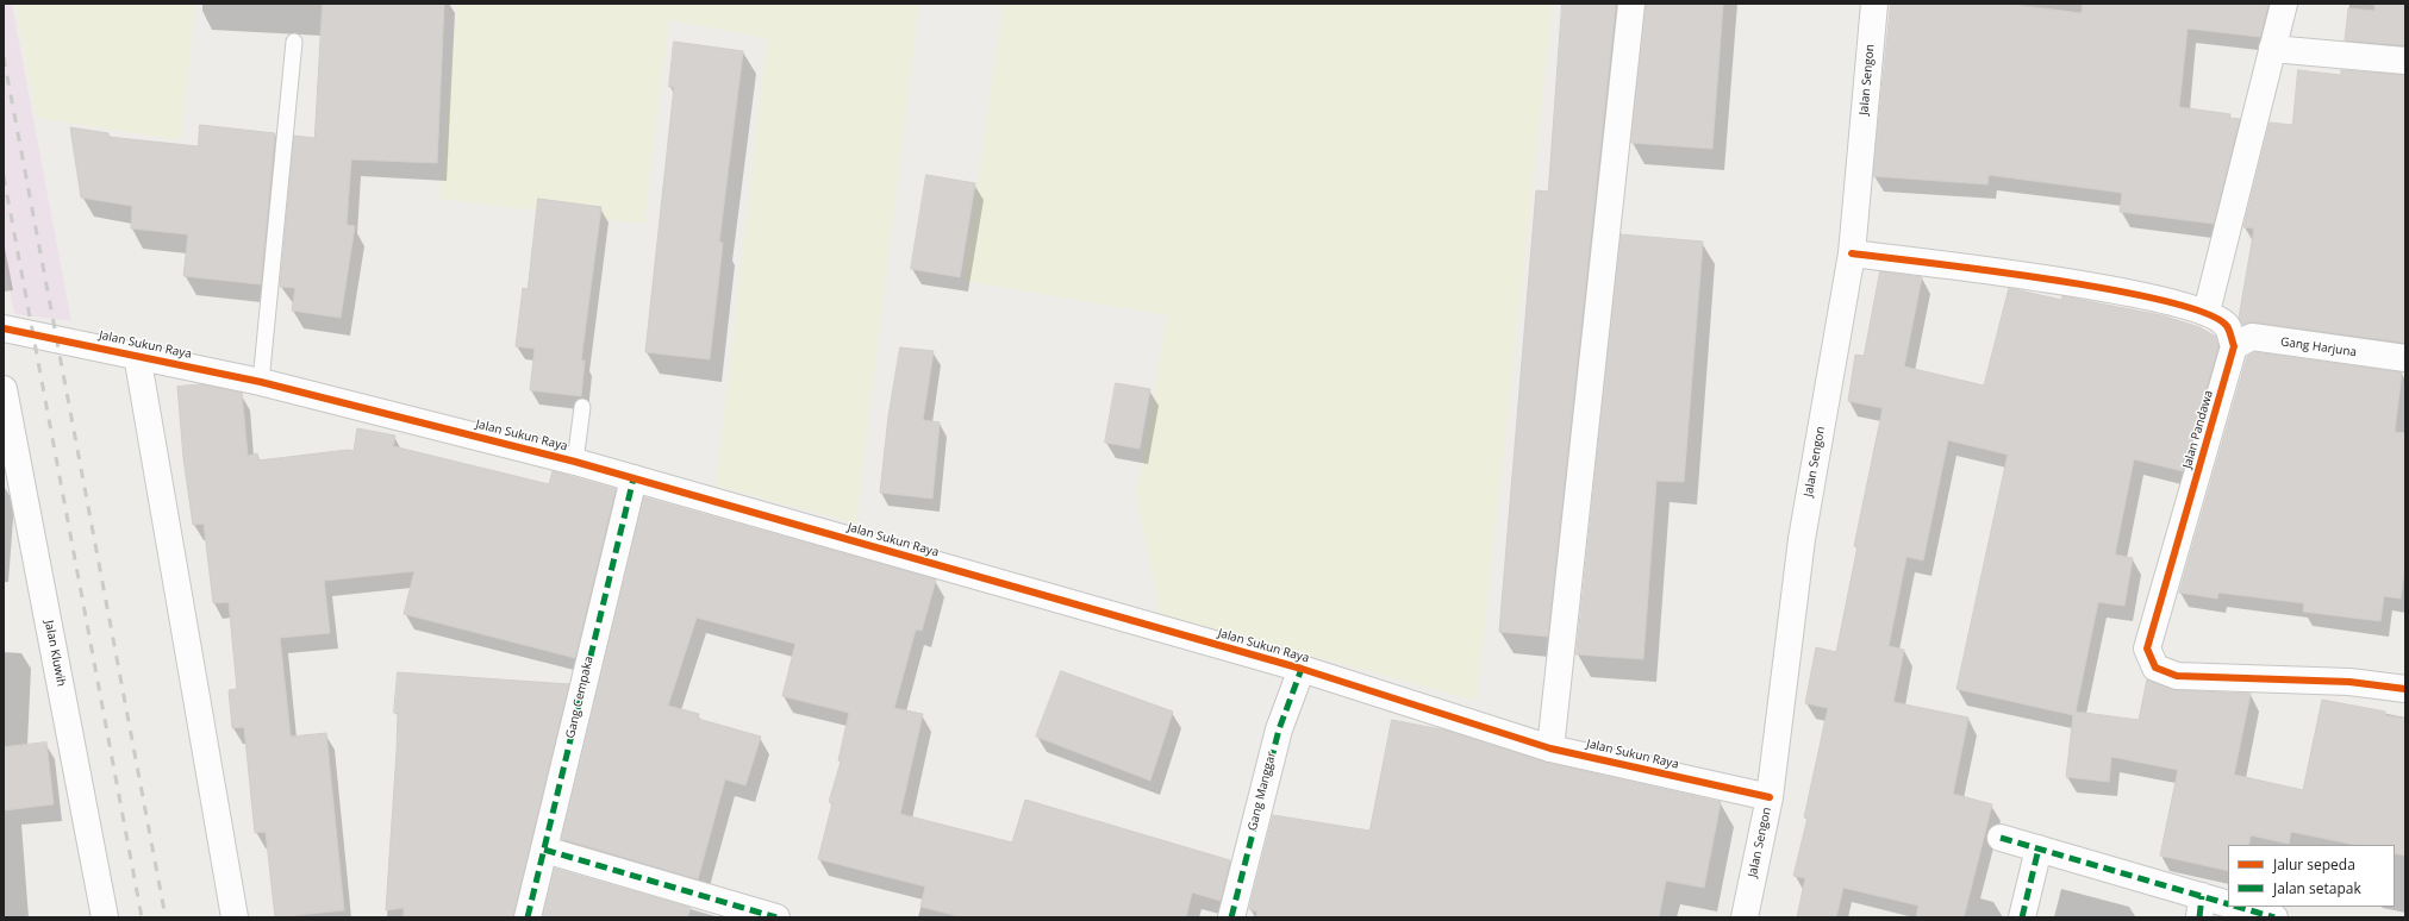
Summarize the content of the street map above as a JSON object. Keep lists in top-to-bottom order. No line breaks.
{"streets":{"street":["Jalan Sengon","Jalan Sukun Raya","Gang Harjuna","Jalan Pandawa","Jalan Kluwih","Gang Cempaka","Gang Manggar"]},"crossings":[["Jalan Sengon","Jalan Sukun Raya"],["Jalan Sukun Raya","Gang Cempaka"],["Jalan Sukun Raya","Gang Manggar"],["Gang Harjuna","Jalan Pandawa"]],"legend":["Jalur sepeda","Jalan setapak"]}
